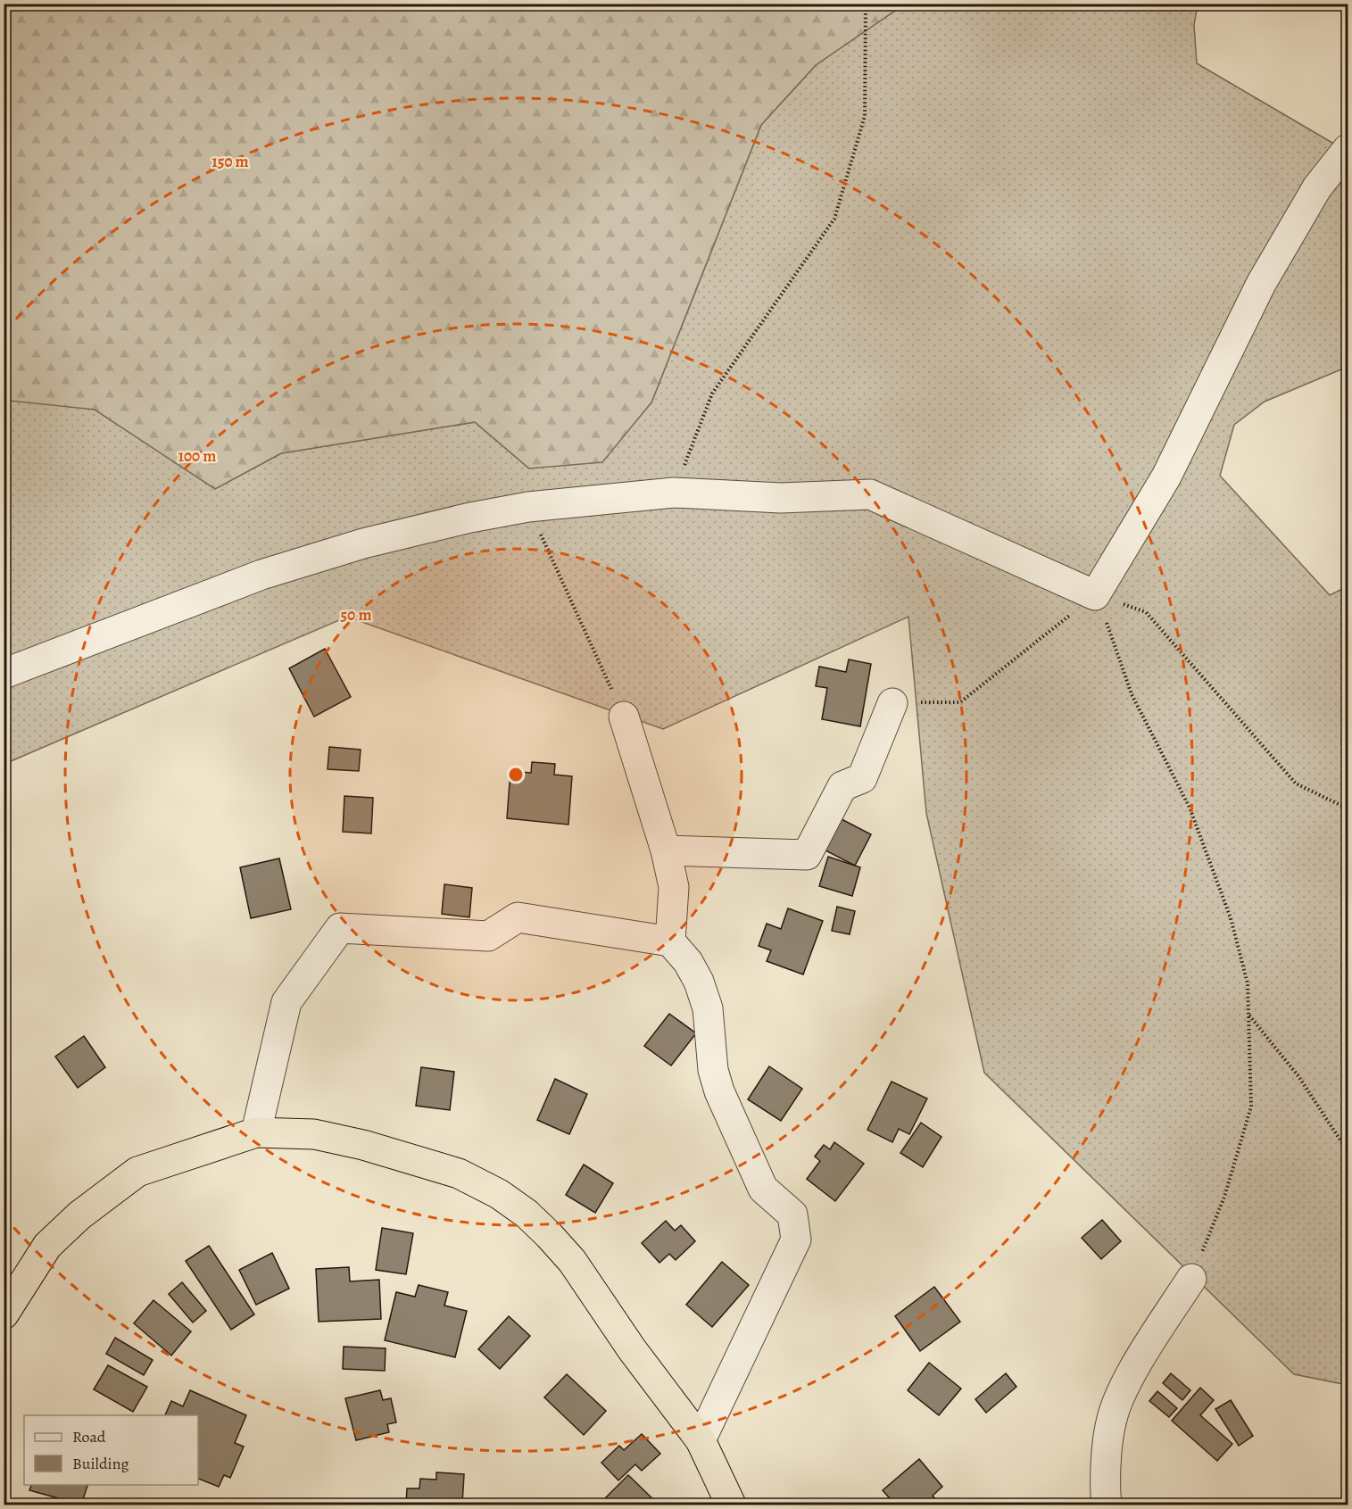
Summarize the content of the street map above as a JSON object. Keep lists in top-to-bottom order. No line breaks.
{"legend":["Road","Building"],"rings":["150 m","100 m","50 m"]}
